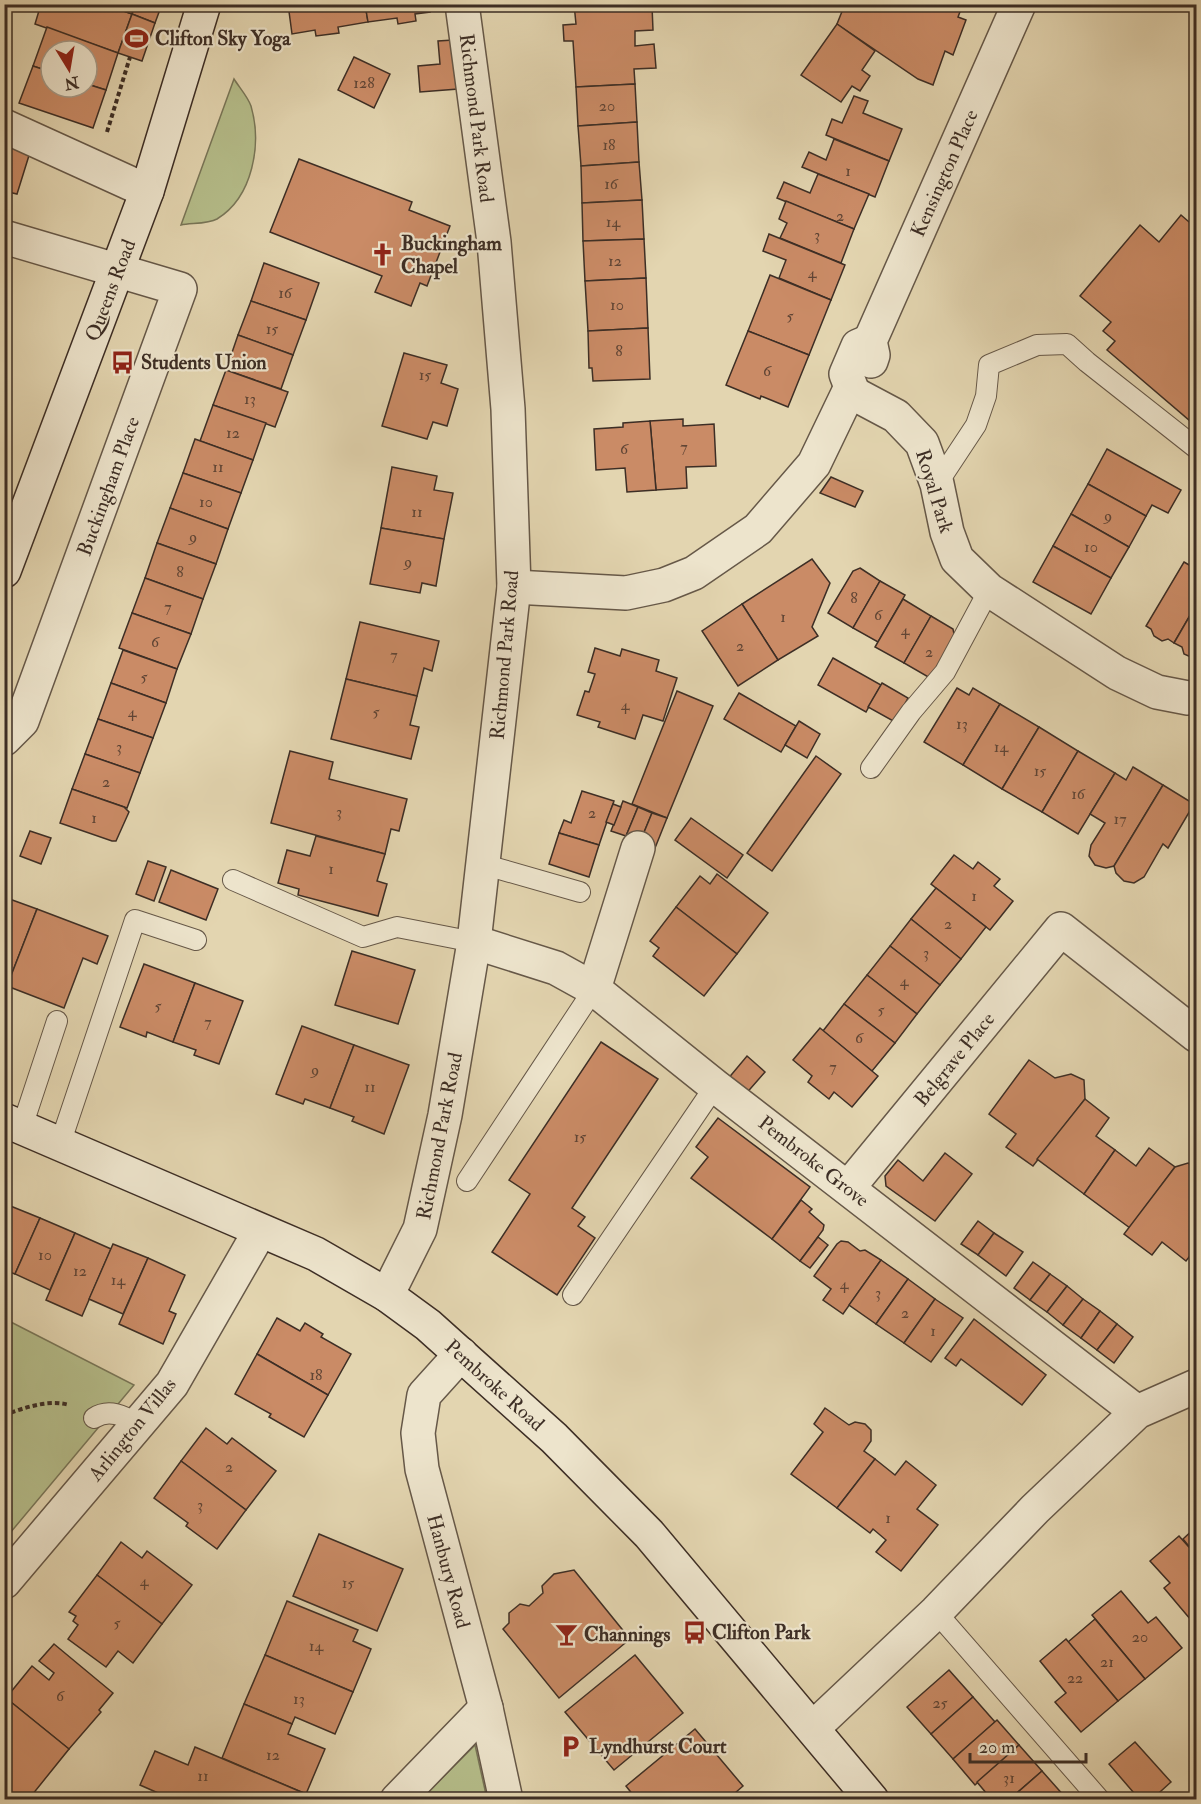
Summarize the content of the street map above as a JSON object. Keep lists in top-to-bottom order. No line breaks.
{"streets":{"street":["Richmond Park Road","Kensington Place","Queens Road","Buckingham Place","Royal Park","Belgrave Place","Pembroke Grove","Pembroke Road","Arlington Villas","Hanbury Road"]},"crossings":[["Richmond Park Road","Pembroke Grove"],["Richmond Park Road","Pembroke Road"],["Kensington Place","Royal Park"],["Queens Road","Buckingham Place"],["Belgrave Place","Pembroke Grove"],["Pembroke Road","Arlington Villas"],["Pembroke Road","Hanbury Road"]],"places":{"sports":["Clifton Sky Yoga"],"church":["Buckingham Chapel"],"bus stop":["Students Union","Clifton Park"],"bar":["Channings"],"parking":["Lyndhurst Court"]},"house_numbers":["128","20","18","1","16","2","14","3","12","4","16","10","5","15","8","6","15","13","12","7","6","11","10","11","9","9","10","9","8","8","7","6","1","4","6","2","2","7","5","4","4","5","13","3","14","15","2","16","3","2","1","17","1","1","2","3","4","5","5","7","6","7","9","11","15","10","12","14","4","3","2","1","18","2","3","1","4","15","5","20","14","21","22","6","13","25","12","11","31"],"scale_bar":"20 m","north":"bottom"}
